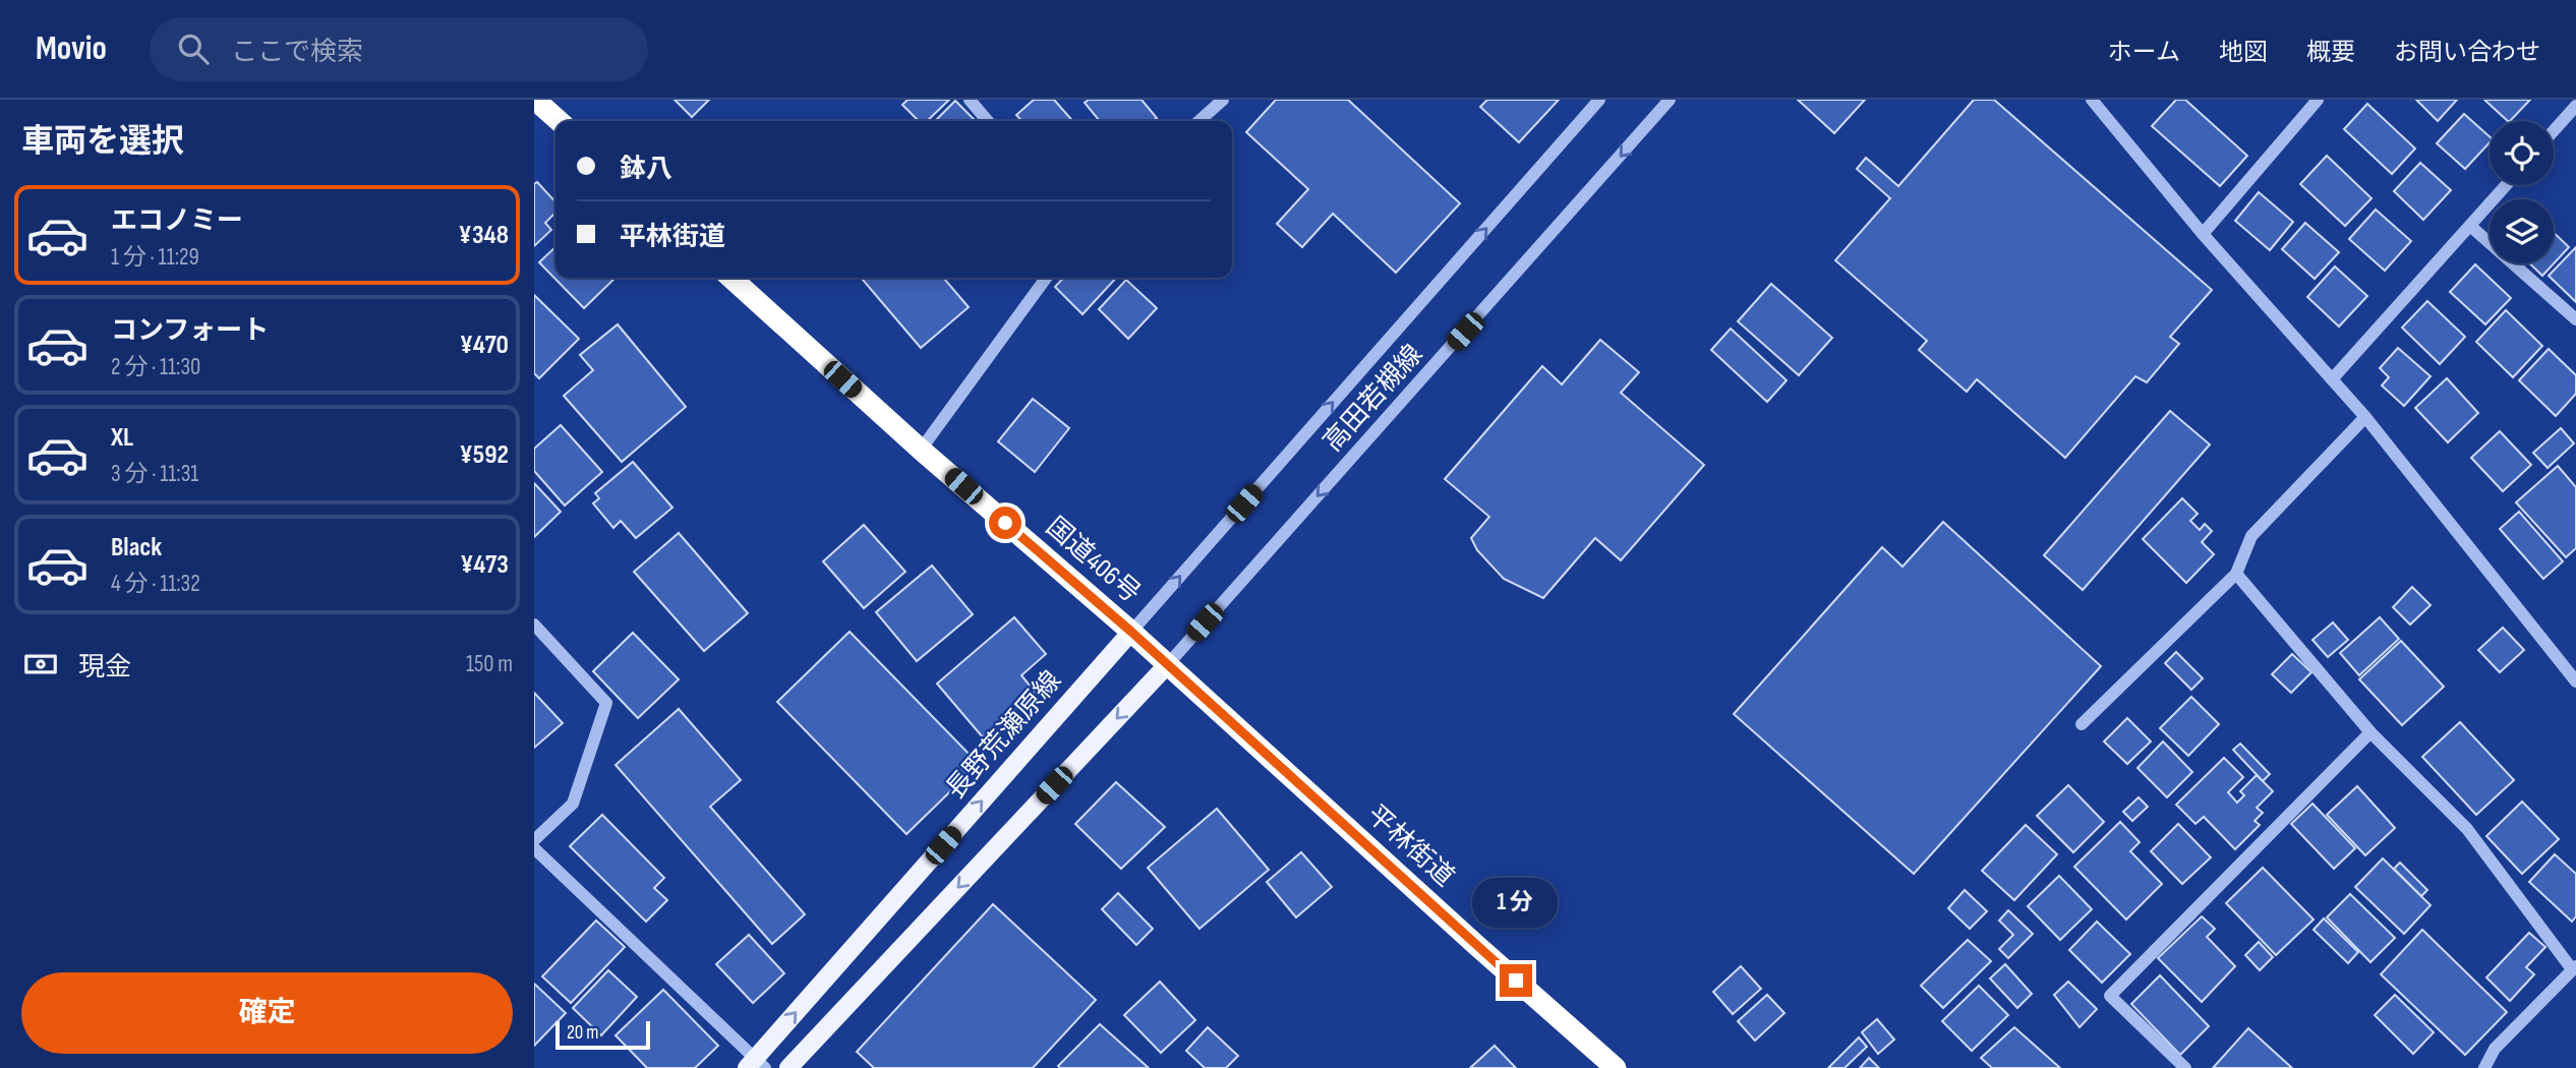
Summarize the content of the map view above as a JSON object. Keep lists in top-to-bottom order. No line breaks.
{"streets":{"highway":["国道406号","平林街道"],"main road":["長野荒瀬原線"],"street":["高田若槻線"]},"crossings":[["高田若槻線","国道406号"],["高田若槻線","長野荒瀬原線"],["高田若槻線","平林街道"],["国道406号","長野荒瀬原線"],["国道406号","平林街道"]],"scale_bar":"20 m","page":{"header":"Movio","search":"ここで検索","nav":["ホーム","地図","概要","お問い合わせ"],"heading":"車両を選択","banner":["鉢八","平林街道"],"list":[{"name":"エコノミー","note":"1 分 · 11:29","value":"¥348"},{"name":"コンフォート","note":"2 分 · 11:30","value":"¥470"},{"name":"XL","note":"3 分 · 11:31","value":"¥592"},{"name":"Black","note":"4 分 · 11:32","value":"¥473"}],"pay":["現金","150 m"],"bubble":"1 分","buttons":"確定","scale":"20 m"}}
